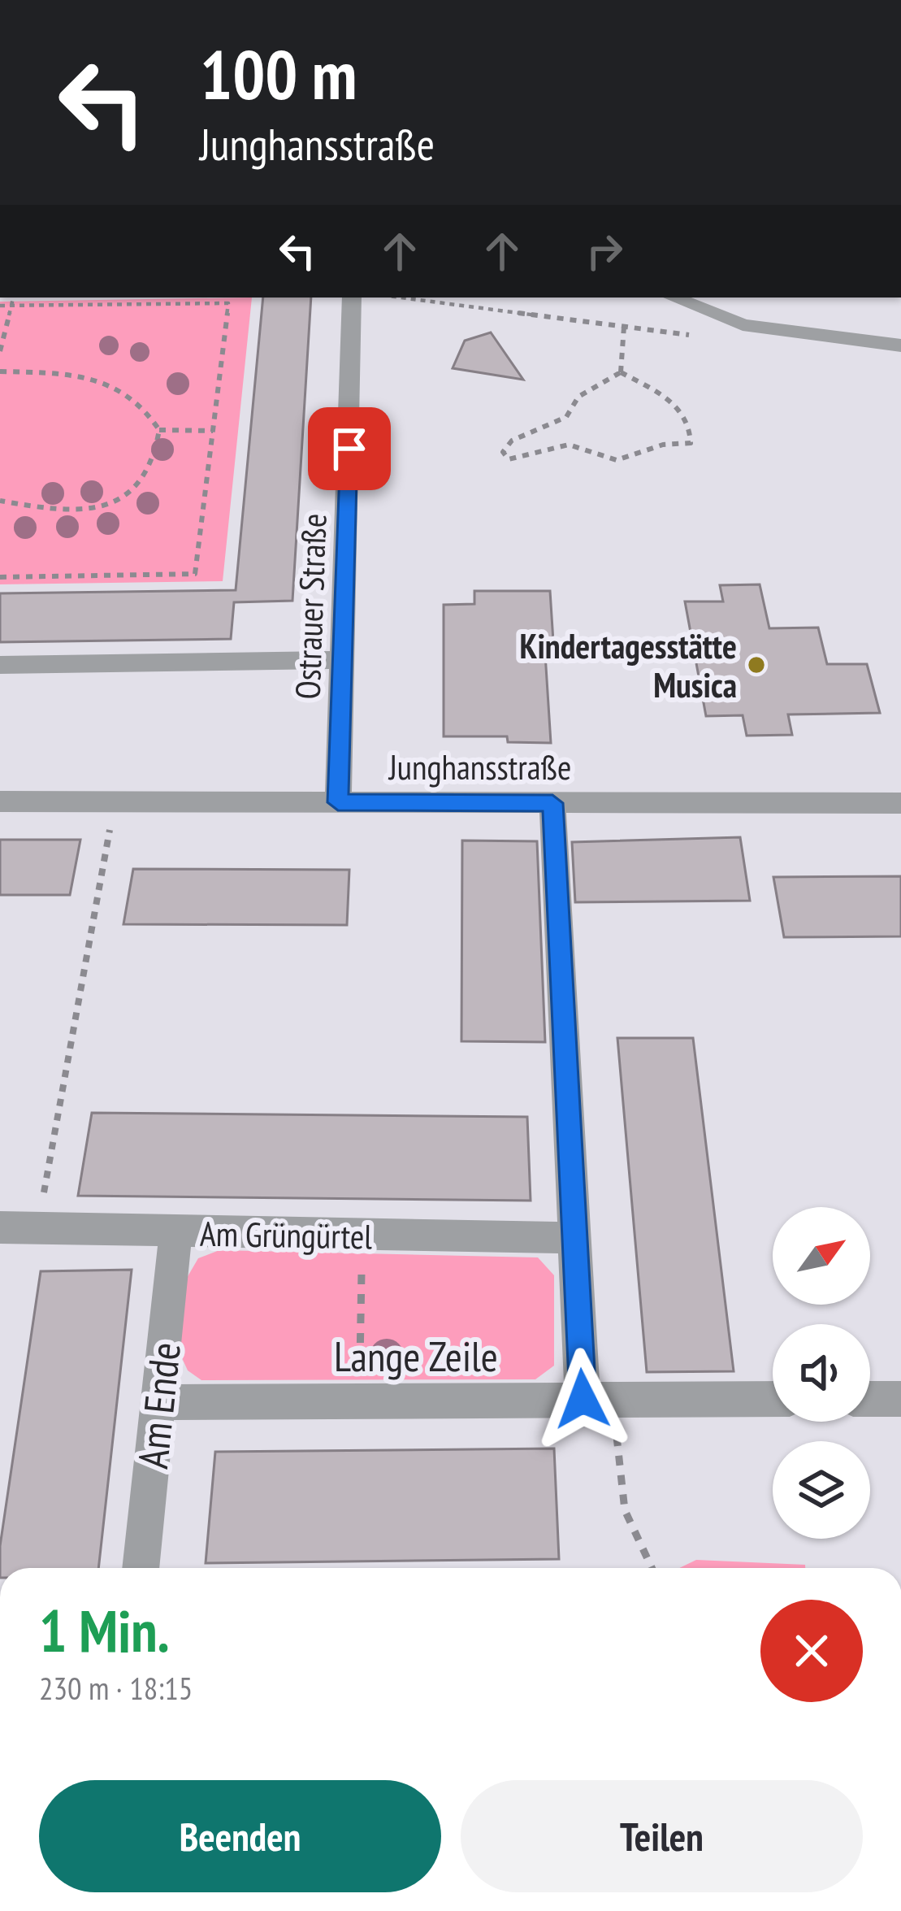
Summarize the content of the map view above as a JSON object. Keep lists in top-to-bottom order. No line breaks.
{"streets":{"street":["Ostrauer Straße","Junghansstraße","Am Grüngürtel","Lange Zeile","Am Ende"]},"crossings":[["Ostrauer Straße","Junghansstraße"],["Am Grüngürtel","Am Ende"],["Lange Zeile","Am Ende"]],"places":["Kindertagesstätte Musica"],"north":"top right","page":{"turn":["100 m","Junghansstraße"],"heading":["1 Min.","230 m · 18:15"],"buttons":["Beenden","Teilen"]}}
